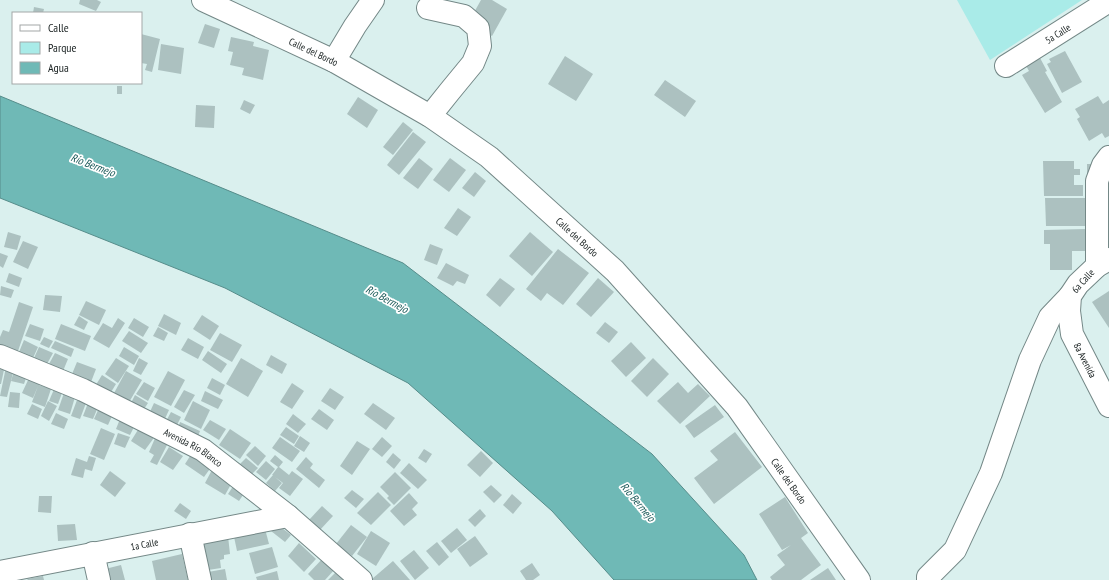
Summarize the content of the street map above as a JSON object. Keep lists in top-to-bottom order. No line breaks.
{"streets":{"street":["5a Calle","Calle del Bordo","6a Calle","8a Avenida","Avenida Río Blanco","1a Calle"]},"crossings":[["6a Calle","8a Avenida"],["Avenida Río Blanco","1a Calle"]],"water":["Río Bermejo"],"legend":["Calle","Parque","Agua"]}
